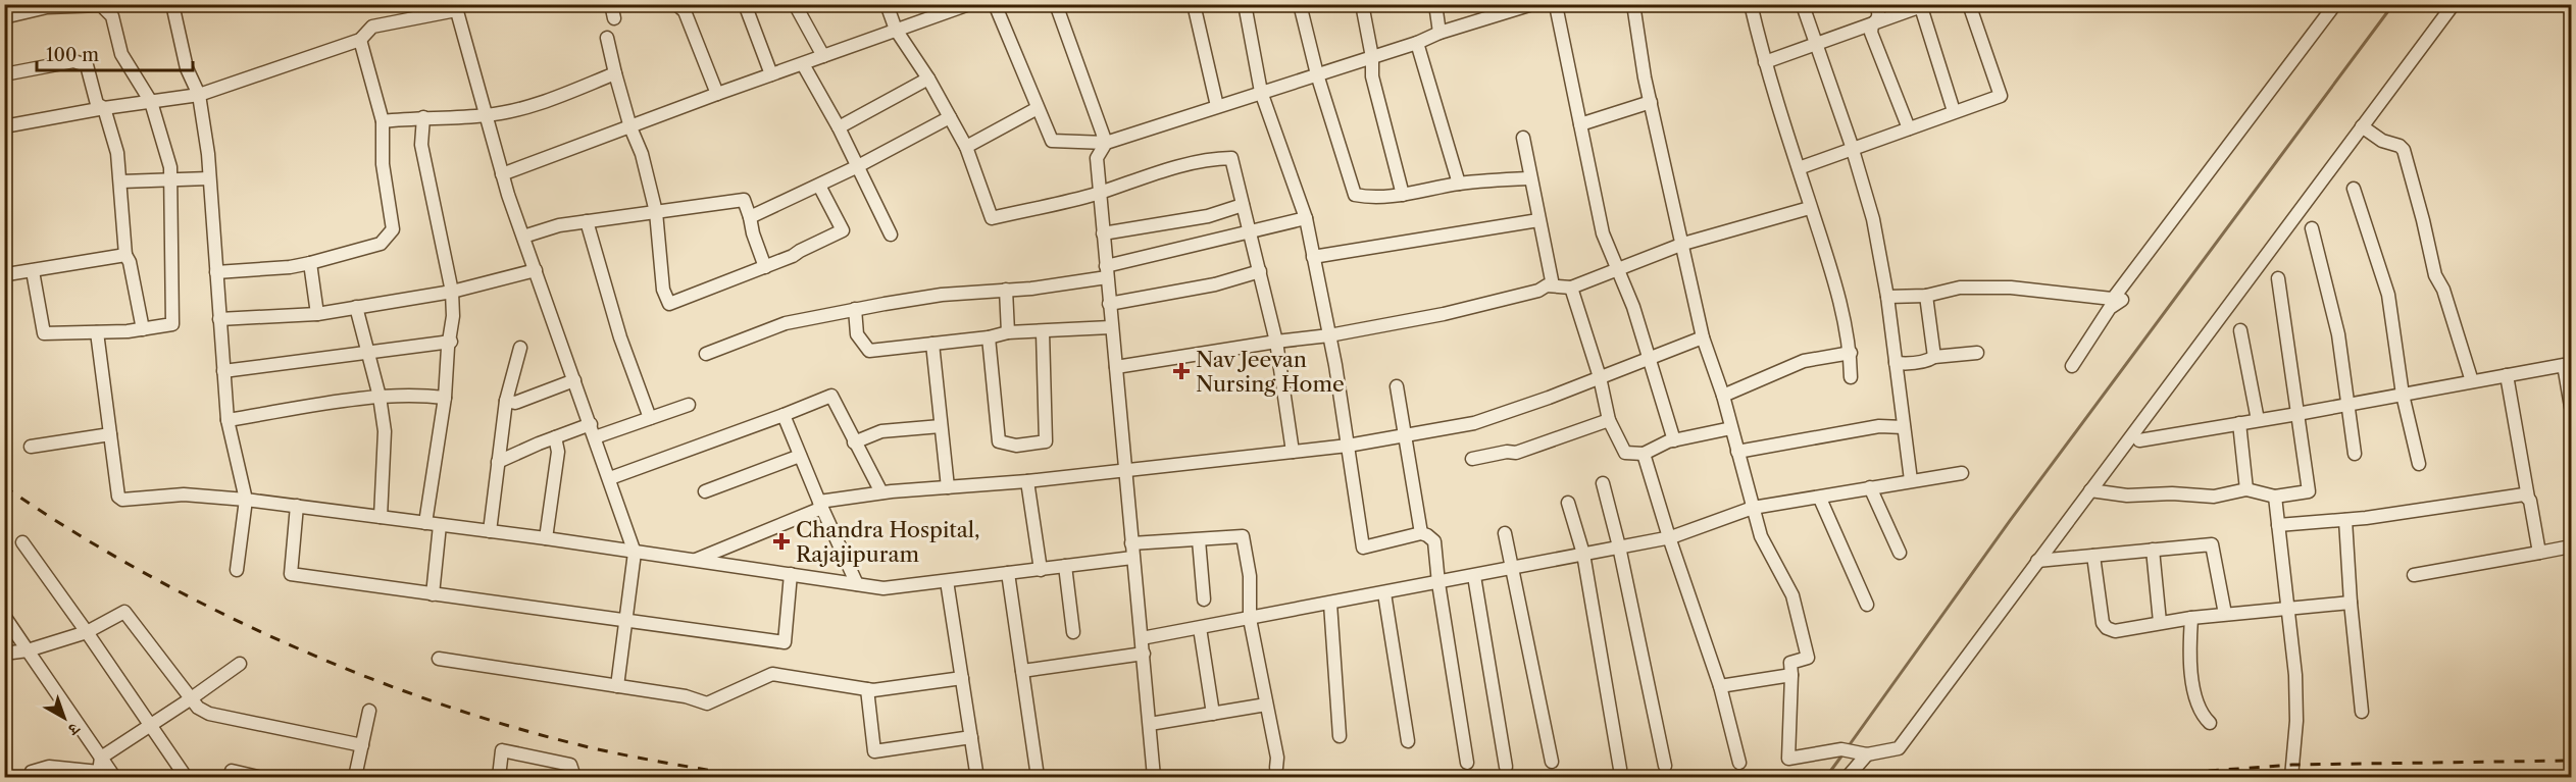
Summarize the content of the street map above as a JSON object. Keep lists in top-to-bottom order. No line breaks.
{"places":{"health":["Nav Jeevan Nursing Home","Chandra Hospital, Rajajipuram"]},"scale_bar":"100 m","north":"bottom right"}
